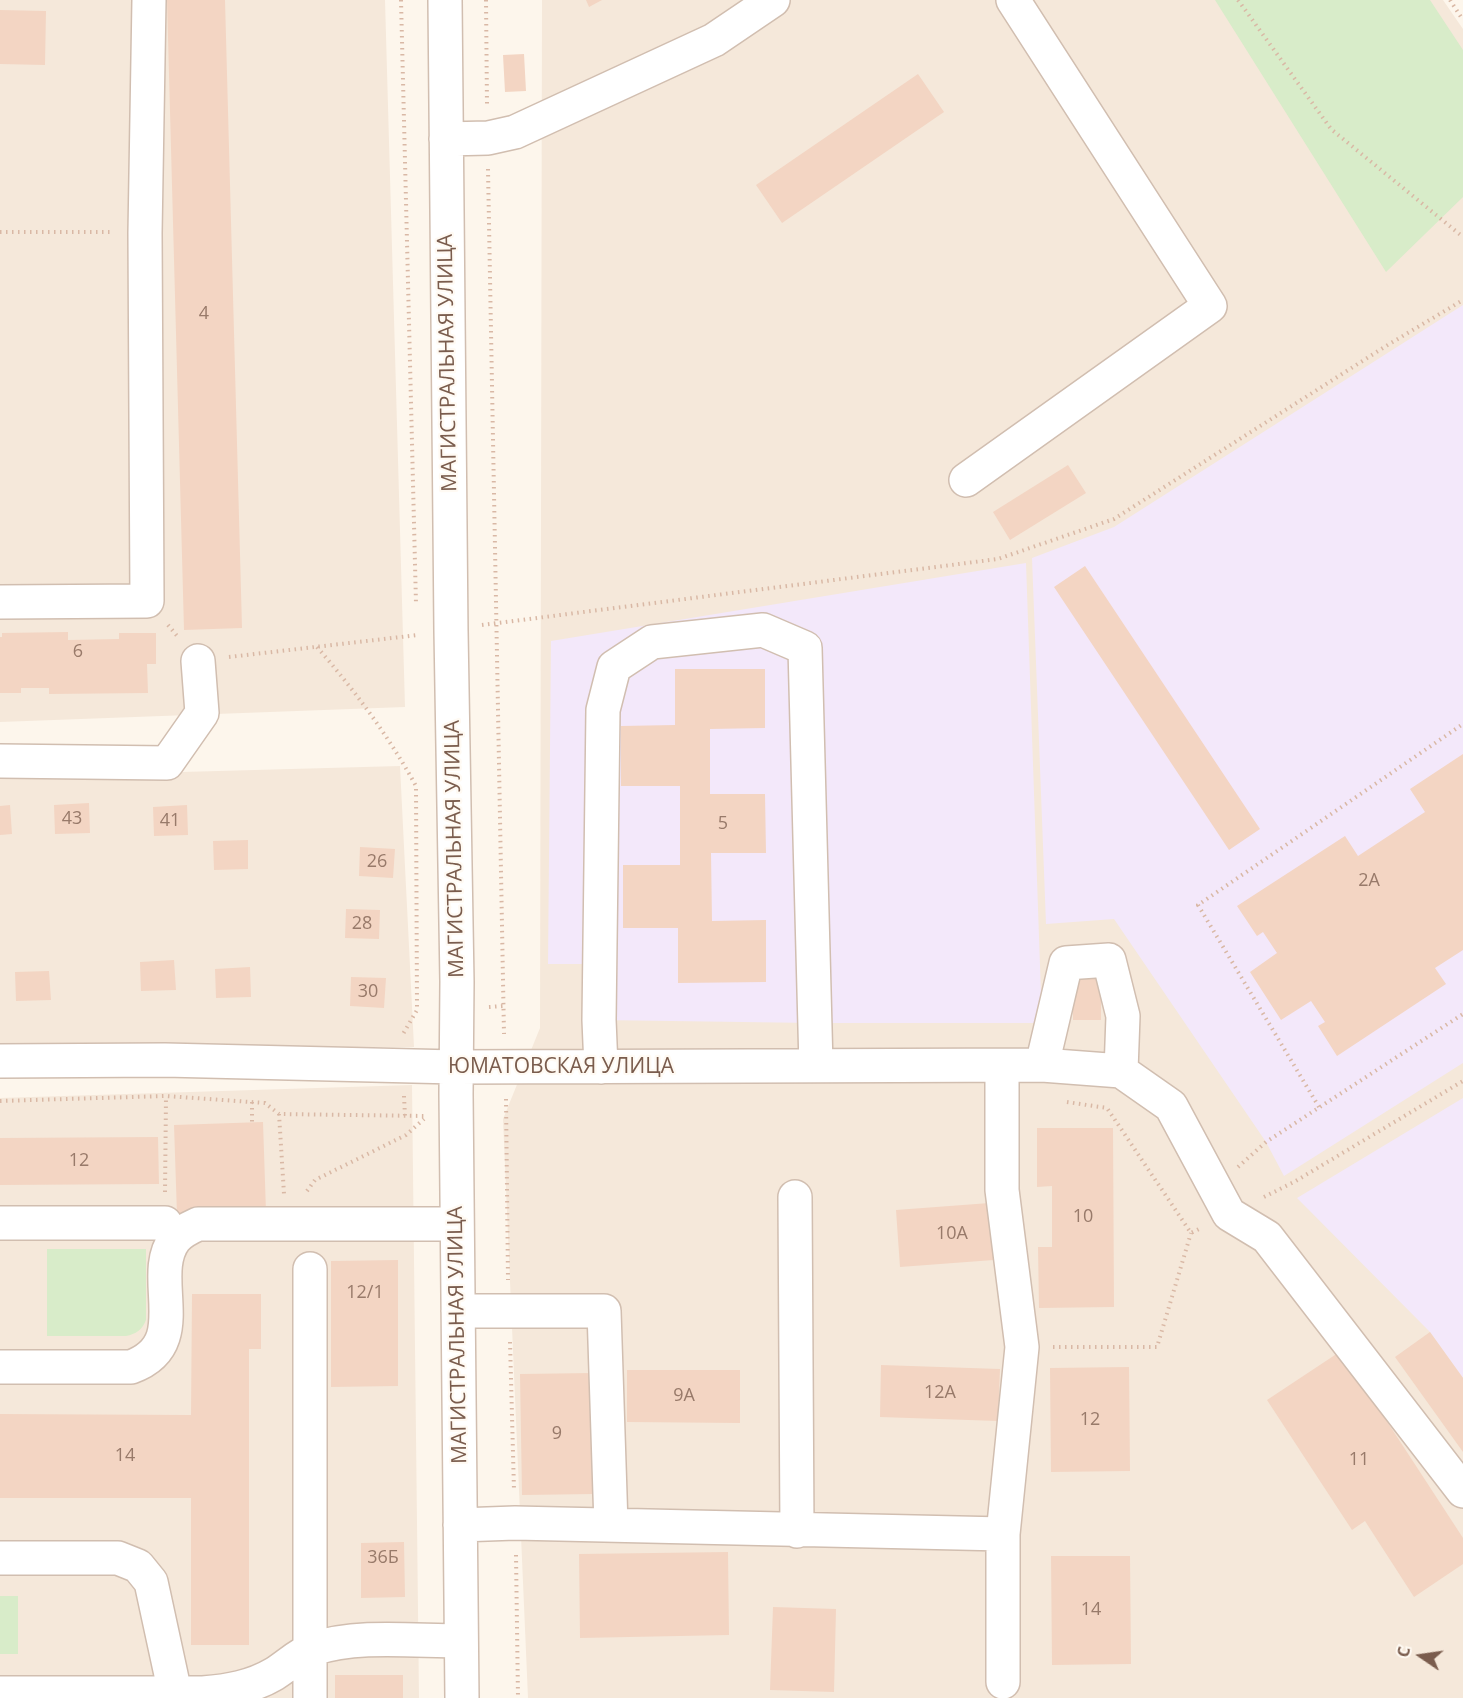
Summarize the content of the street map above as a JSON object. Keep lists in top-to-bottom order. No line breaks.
{"streets":{"street":["МАГИСТРАЛЬНАЯ УЛИЦА","ЮМАТОВСКАЯ УЛИЦА"]},"crossings":[["МАГИСТРАЛЬНАЯ УЛИЦА","ЮМАТОВСКАЯ УЛИЦА"]],"house_numbers":["4","6","43","41","5","26","2А","28","30","12","10","10А","12/1","12А","9А","12","9","14","11","36Б","14"],"north":"left"}
